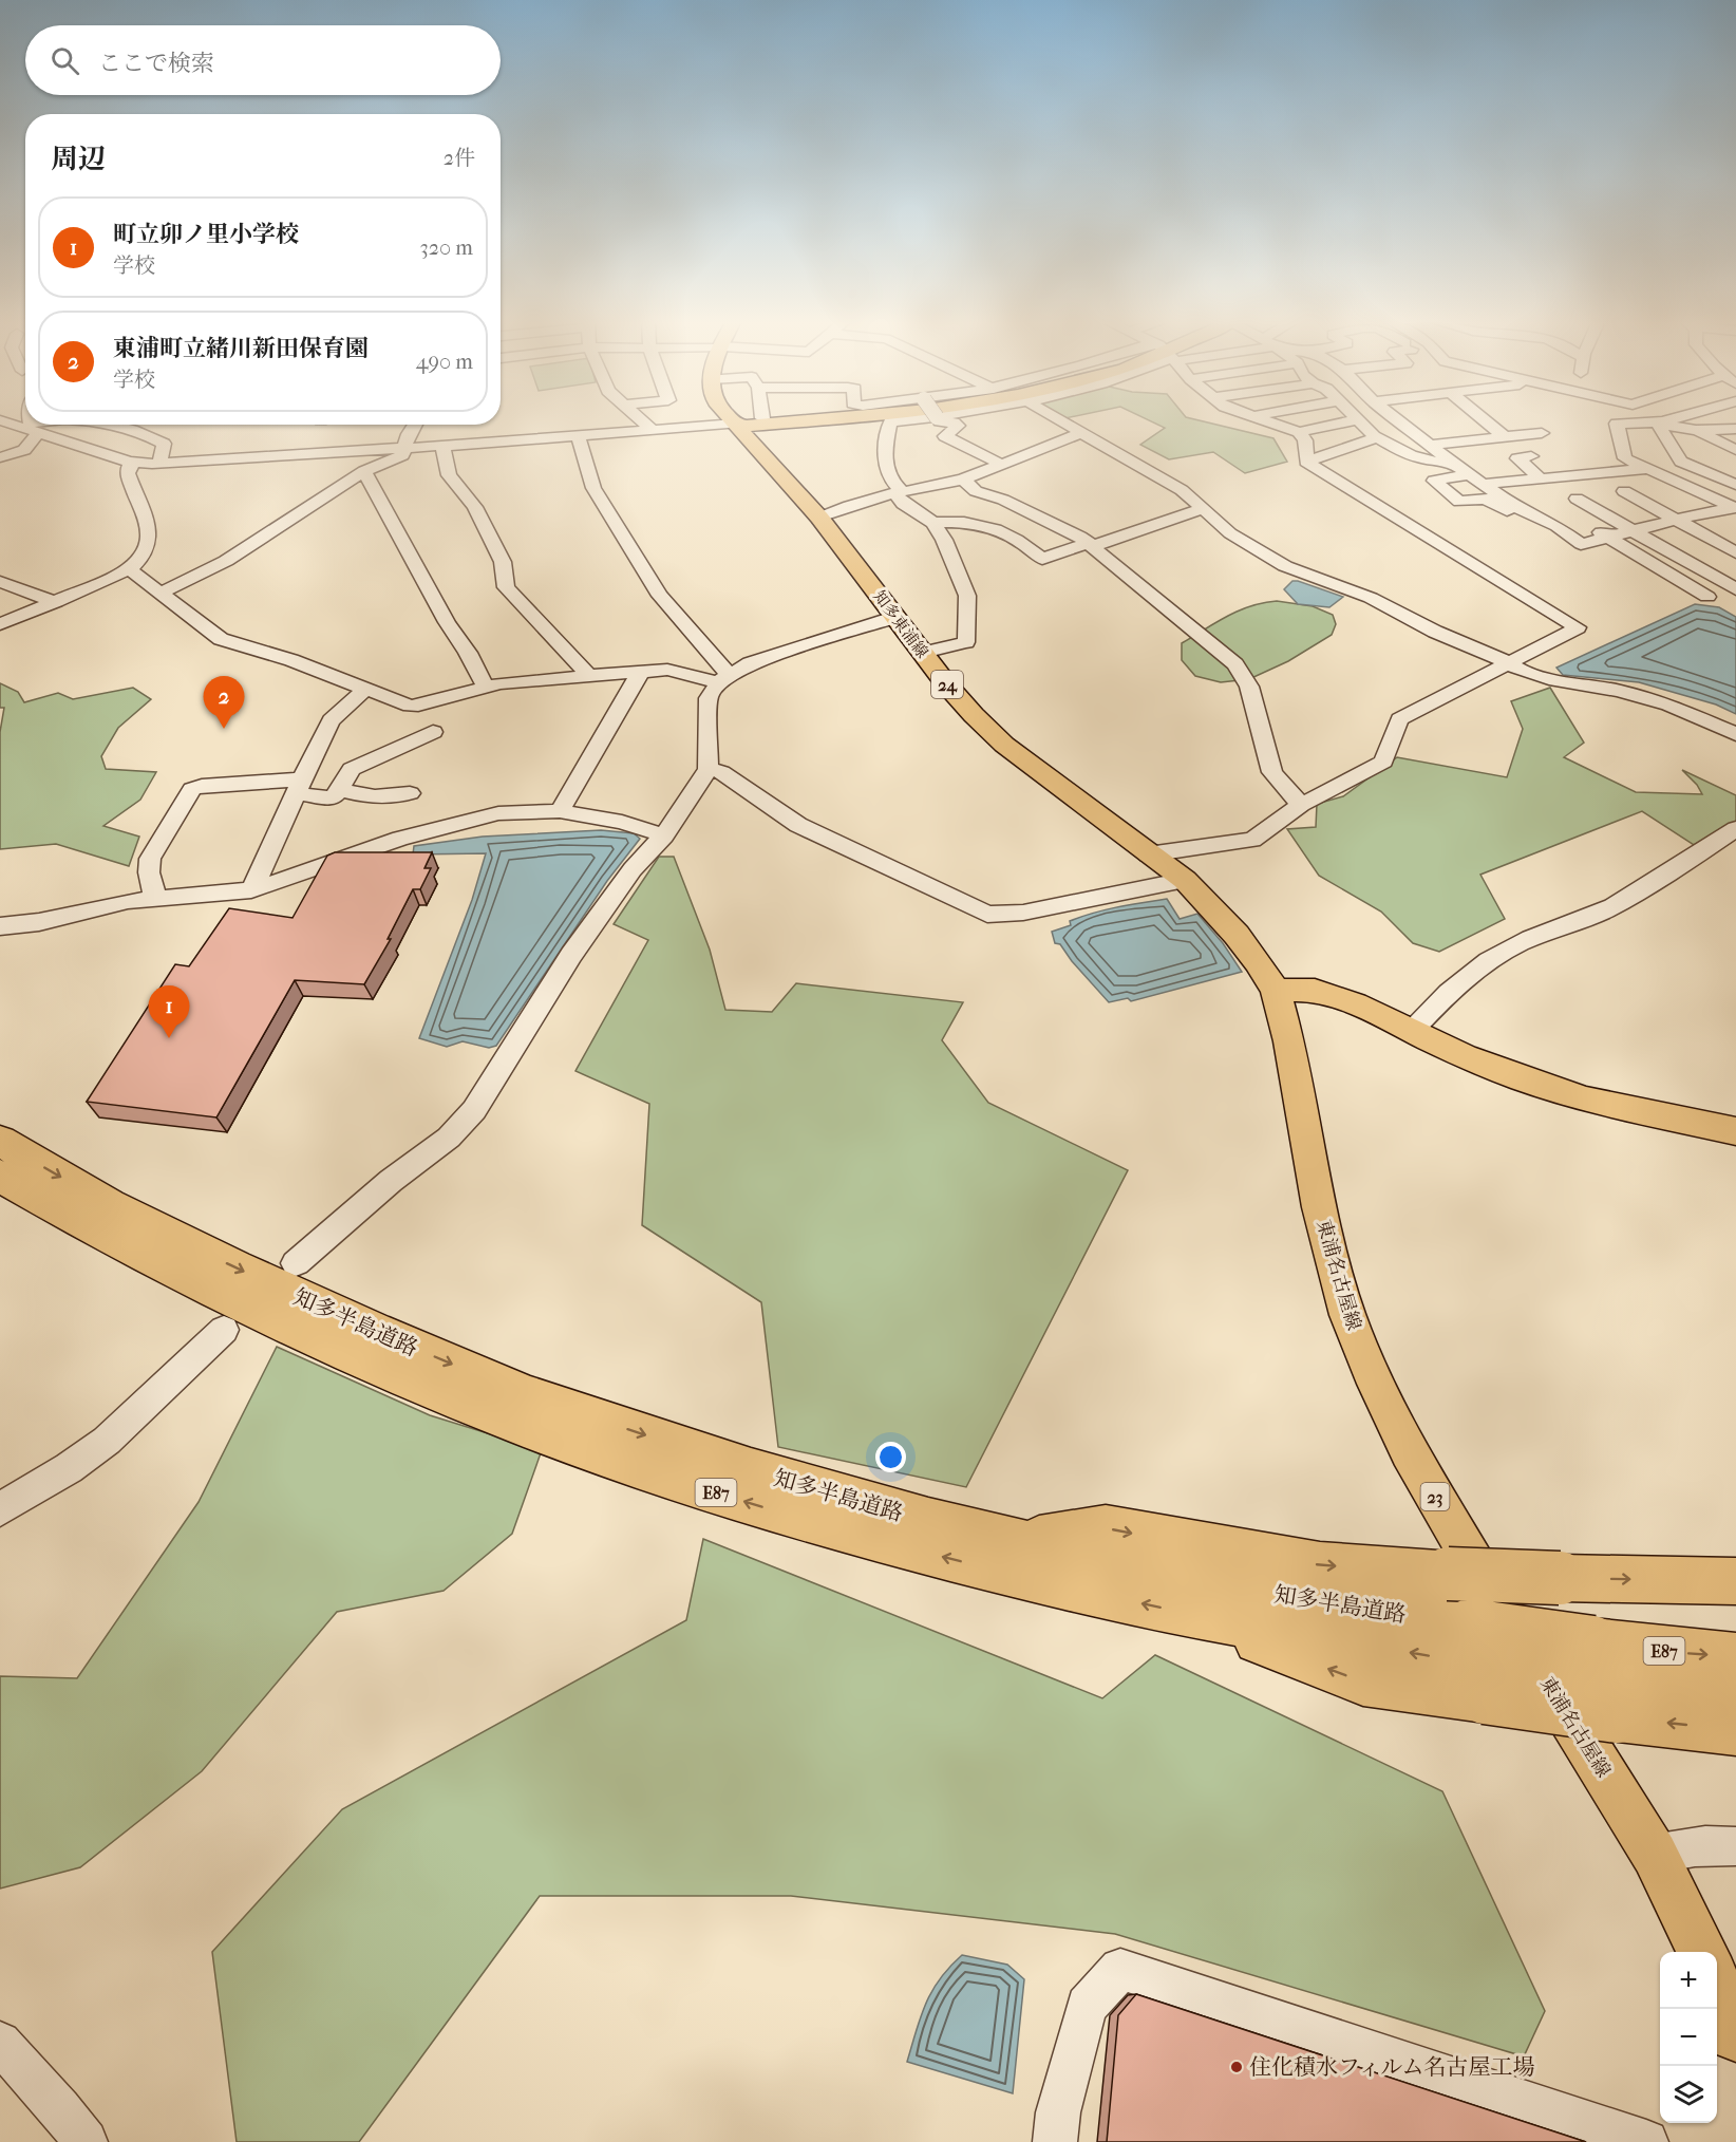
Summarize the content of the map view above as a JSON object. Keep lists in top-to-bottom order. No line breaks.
{"streets":{"highway":["知多半島道路","E87"],"main road":["知多東浦線","24","東浦名古屋線","23"]},"crossings":[["知多東浦線","東浦名古屋線"]],"places":["住化積水フィルム名古屋工場"],"page":{"search":"ここで検索","heading":["周辺","2件"],"list":[{"mark":"1","name":"町立卯ノ里小学校","note":"学校","value":"320 m"},{"mark":"2","name":"東浦町立緒川新田保育園","note":"学校","value":"490 m"}],"pins":["2","1"],"map_buttons":["+","−"]}}
